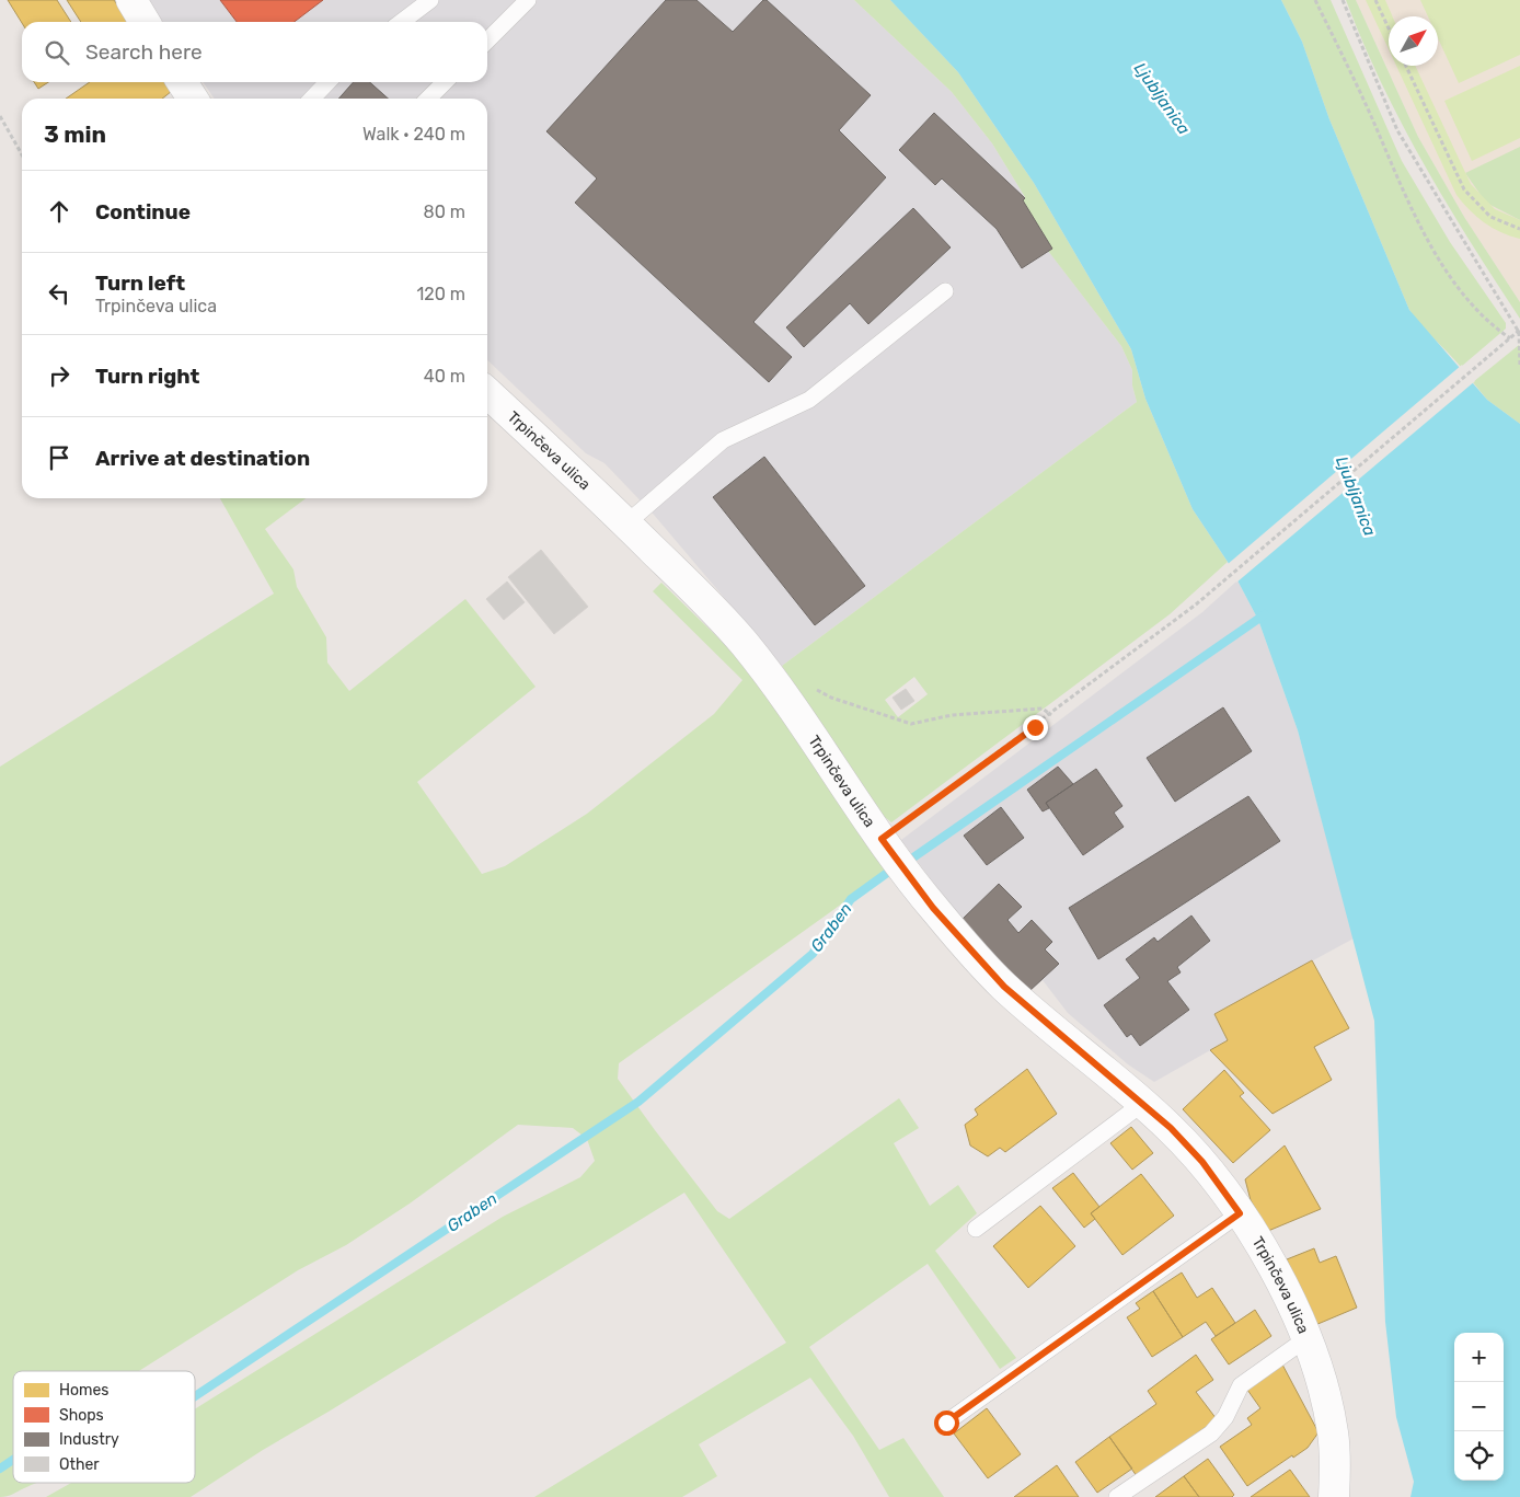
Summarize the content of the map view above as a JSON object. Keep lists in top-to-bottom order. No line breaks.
{"streets":{"street":["Trpinčeva ulica"]},"water":["Ljubljanica","Graben"],"legend":["Homes","Shops","Industry","Other"],"north":"top right","page":{"search":"Search here","heading":["3 min","Walk · 240 m"],"list":[["Continue","80 m"],["Turn left","Trpinčeva ulica","120 m"],["Turn right","40 m"],"Arrive at destination"],"map_buttons":["+","−"]}}
